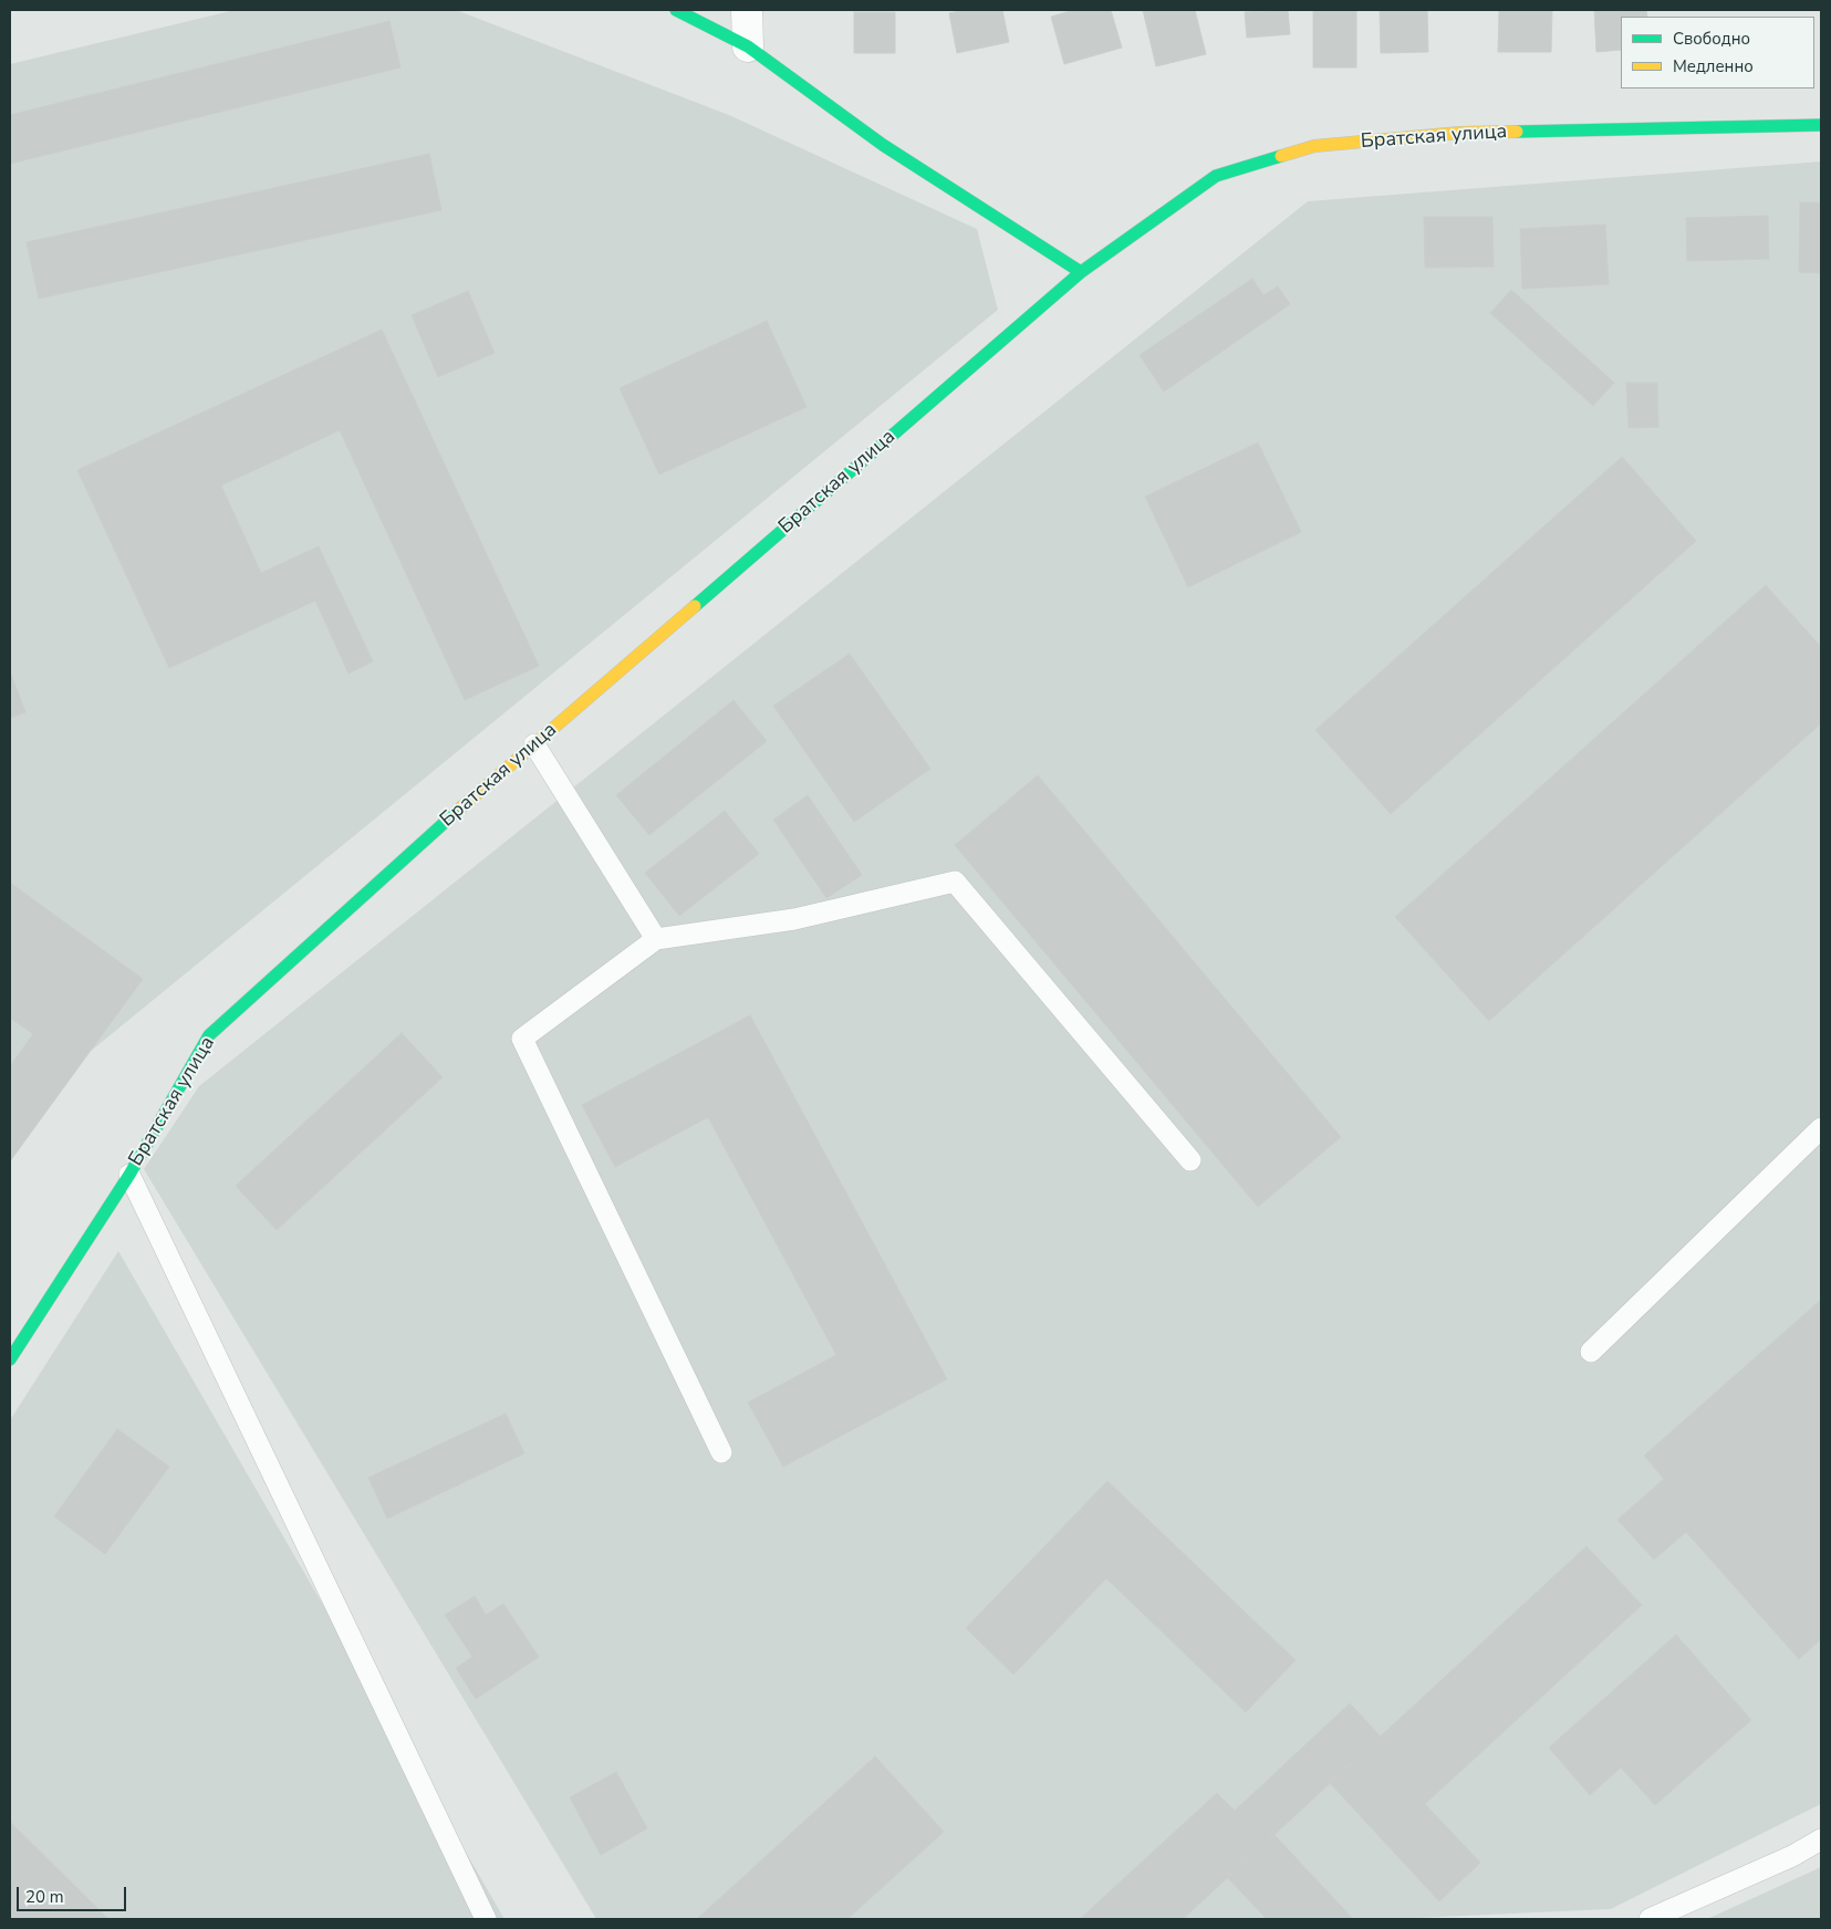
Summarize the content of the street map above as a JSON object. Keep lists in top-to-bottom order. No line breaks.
{"streets":{"street":["Братская улица"]},"legend":["Свободно","Медленно"],"scale_bar":"20 m"}
